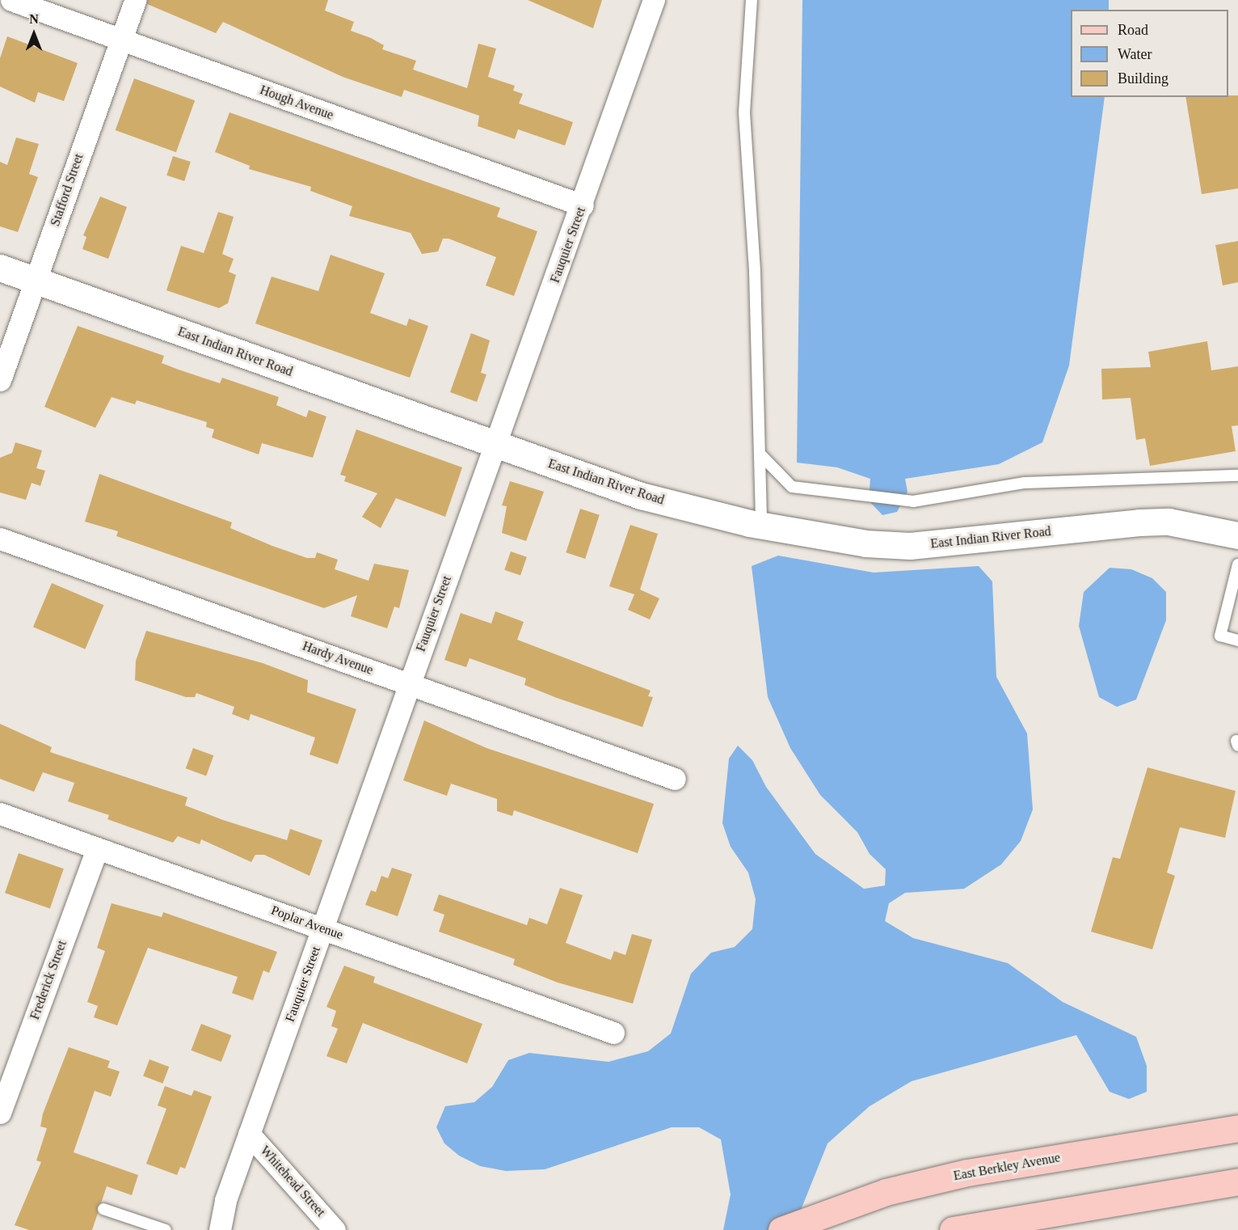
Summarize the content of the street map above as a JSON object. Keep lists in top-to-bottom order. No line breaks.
{"streets":{"main road":["East Berkley Avenue"],"street":["Hough Avenue","Stafford Street","Fauquier Street","East Indian River Road","Hardy Avenue","Poplar Avenue","Frederick Street","Whitehead Street"]},"crossings":[["Hough Avenue","Stafford Street"],["Hough Avenue","Fauquier Street"],["Stafford Street","East Indian River Road"],["Fauquier Street","East Indian River Road"],["Fauquier Street","Hardy Avenue"],["Fauquier Street","Poplar Avenue"],["Fauquier Street","Whitehead Street"],["Poplar Avenue","Frederick Street"]],"legend":["Road","Water","Building"],"north":"top"}
